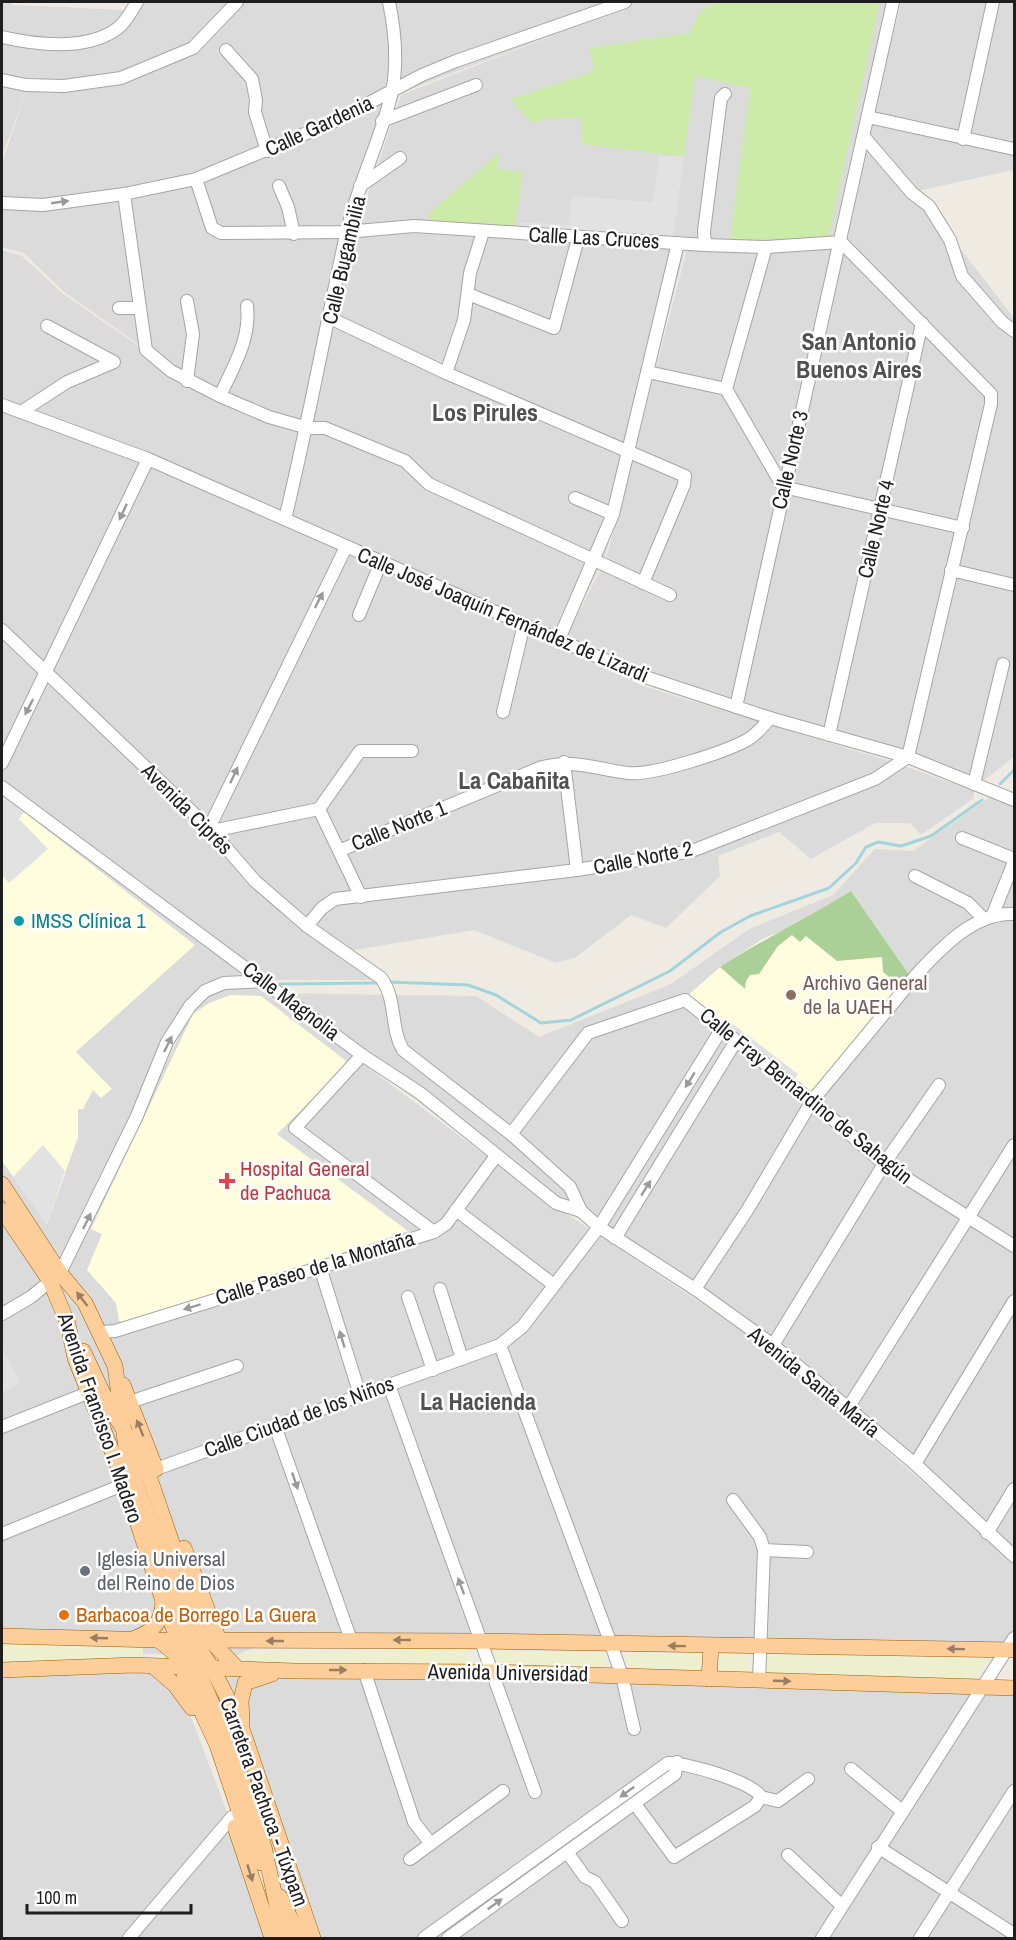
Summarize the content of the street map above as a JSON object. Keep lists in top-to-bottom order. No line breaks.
{"streets":{"main road":["Avenida Francisco I. Madero","Avenida Universidad","Carretera Pachuca - Túxpam"],"street":["Calle Gardenia","Calle Las Cruces","Calle Bugambilia","Calle Norte 3","Calle Norte 4","Calle José Joaquín Fernández de Lizardi","Avenida Ciprés","Calle Norte 1","Calle Norte 2","Calle Magnolia","Calle Fray Bernardino de Sahagún","Calle Paseo de la Montaña","Avenida Santa María","Calle Ciudad de los Niños"]},"crossings":[["Calle Gardenia","Calle Las Cruces"],["Calle Gardenia","Calle Bugambilia"],["Calle Las Cruces","Calle Bugambilia"],["Calle Las Cruces","Calle Norte 3"],["Calle Bugambilia","Calle José Joaquín Fernández de Lizardi"],["Calle Norte 3","Calle José Joaquín Fernández de Lizardi"],["Calle Norte 4","Calle José Joaquín Fernández de Lizardi"],["Calle José Joaquín Fernández de Lizardi","Calle Norte 1"],["Calle José Joaquín Fernández de Lizardi","Calle Norte 2"],["Avenida Ciprés","Calle Norte 2"],["Avenida Ciprés","Calle Fray Bernardino de Sahagún"],["Calle Magnolia","Calle Paseo de la Montaña"],["Calle Magnolia","Avenida Santa María"],["Calle Fray Bernardino de Sahagún","Calle Ciudad de los Niños"],["Calle Paseo de la Montaña","Avenida Francisco I. Madero"],["Avenida Santa María","Calle Ciudad de los Niños"],["Avenida Francisco I. Madero","Carretera Pachuca - Túxpam"]],"districts":["San Antonio Buenos Aires","Los Pirules","La Cabañita","La Hacienda"],"places":{"other":["IMSS Clínica 1","Archivo General de la UAEH","Iglesia Universal del Reino de Dios","Barbacoa de Borrego La Guera"],"health":["Hospital General de Pachuca"]},"scale_bar":"100 m"}
